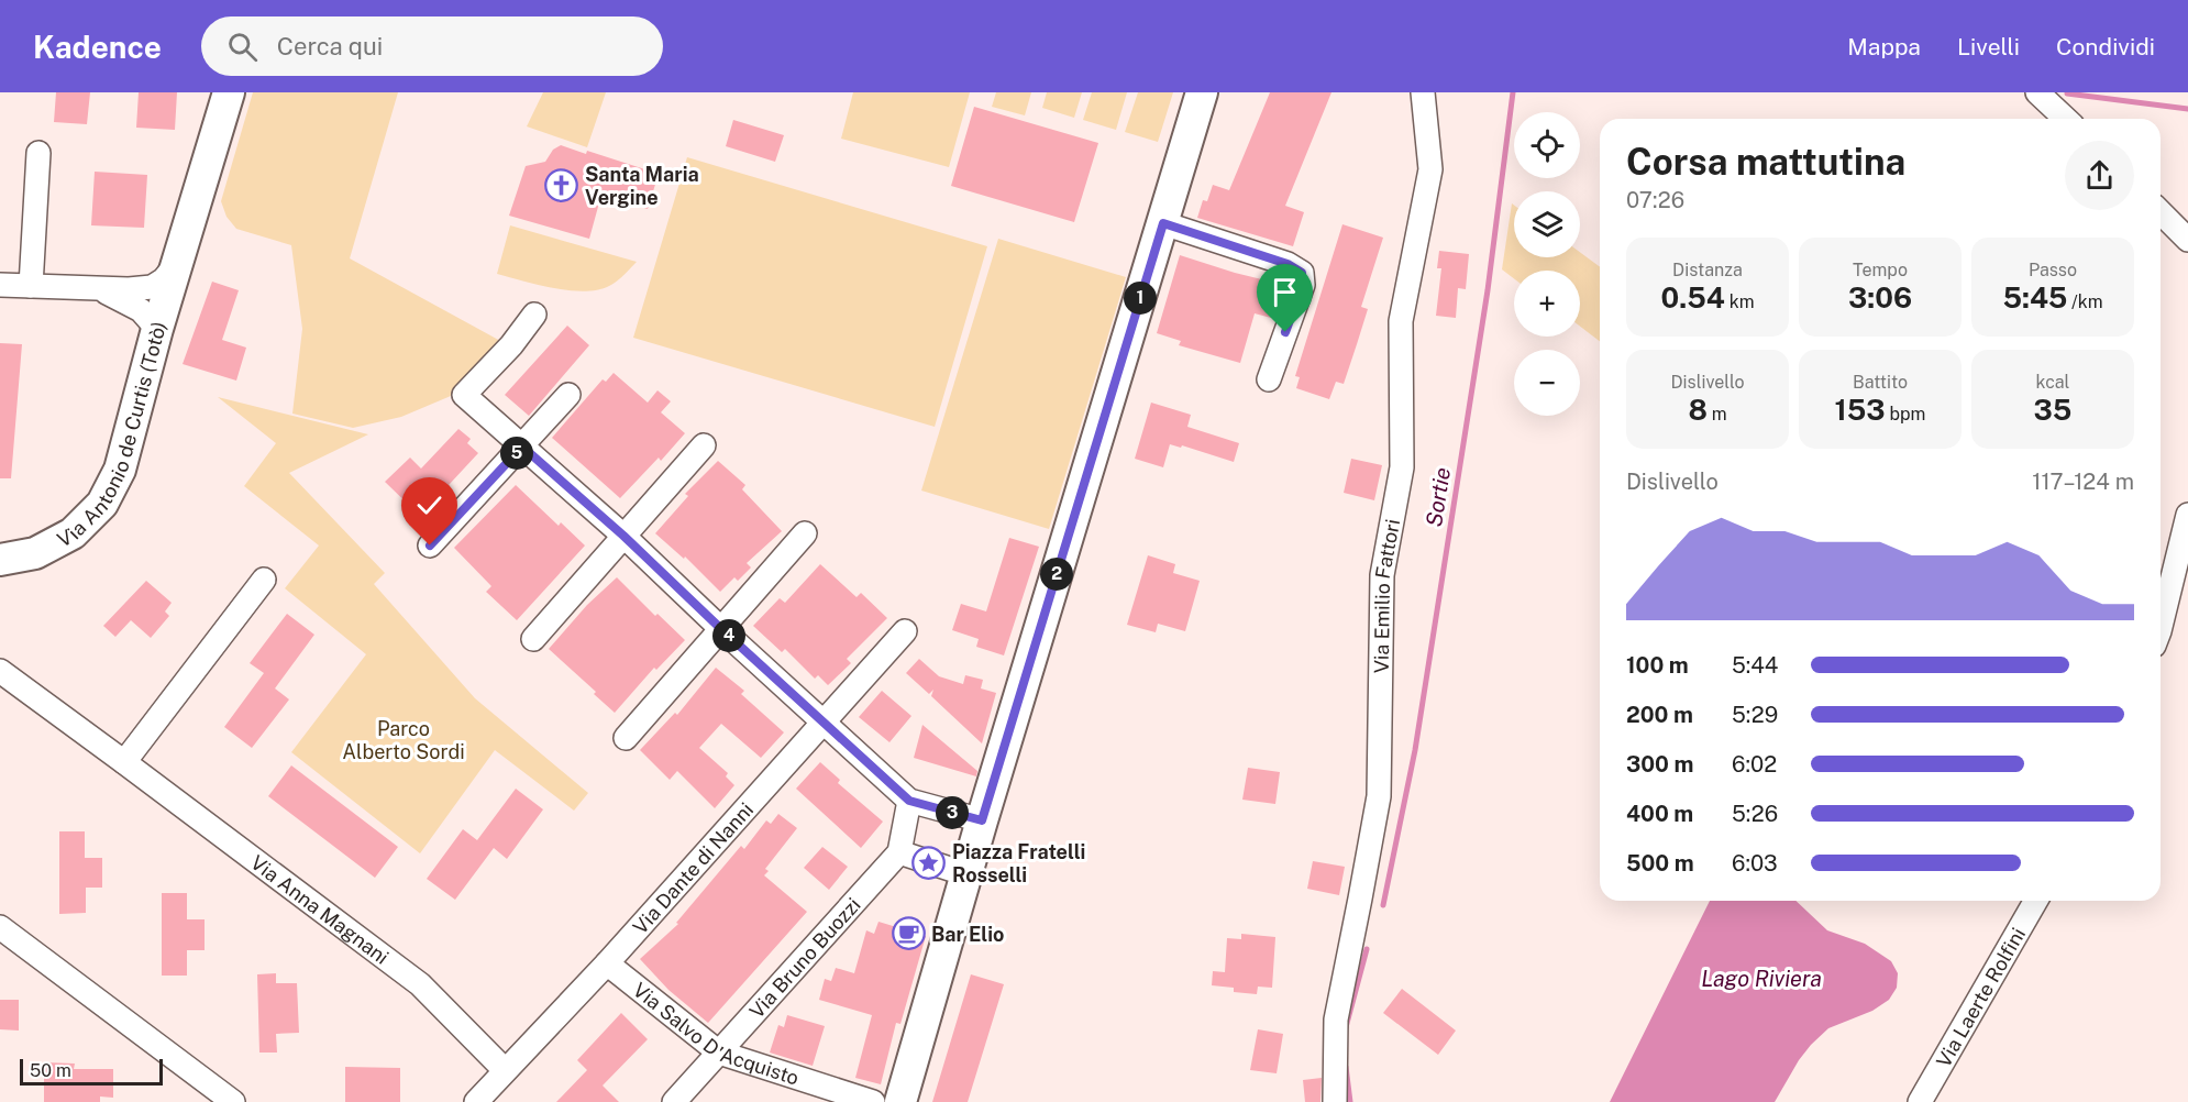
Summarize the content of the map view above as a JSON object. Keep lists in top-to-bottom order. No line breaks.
{"streets":{"street":["Via Antonio de Curtis (Totò)","Via Emilio Fattori","Via Dante di Nanni","Via Anna Magnani","Via Bruno Buozzi","Via Laerte Rolfini","Via Salvo D'Acquisto"]},"crossings":[["Via Dante di Nanni","Via Anna Magnani"],["Via Dante di Nanni","Via Salvo D'Acquisto"],["Via Bruno Buozzi","Via Salvo D'Acquisto"]],"water":["Sortie","Lago Riviera"],"parks":["Parco Alberto Sordi"],"places":{"church":["Santa Maria Vergine"],"place":["Piazza Fratelli Rosselli"],"cafe":["Bar Elio"]},"scale_bar":"50 m","page":{"header":"Kadence","search":"Cerca qui","nav":["Mappa","Livelli","Condividi"],"map_buttons":["+","−"],"heading":["Corsa mattutina","07:26"],"stats":[["Distanza","0.54 km"],["Tempo","3:06"],["Passo","5:45 /km"],["Dislivello","8 m"],["Battito","153 bpm"],["kcal","35"]],"pins":["1","5","2","4","3"],"chart":["Dislivello","117–124 m"],"list":[{"name":"100 m","note":"5:44"},{"name":"200 m","note":"5:29"},{"name":"300 m","note":"6:02"},{"name":"400 m","note":"5:26"},{"name":"500 m","note":"6:03"}],"scale":"50 m"}}
